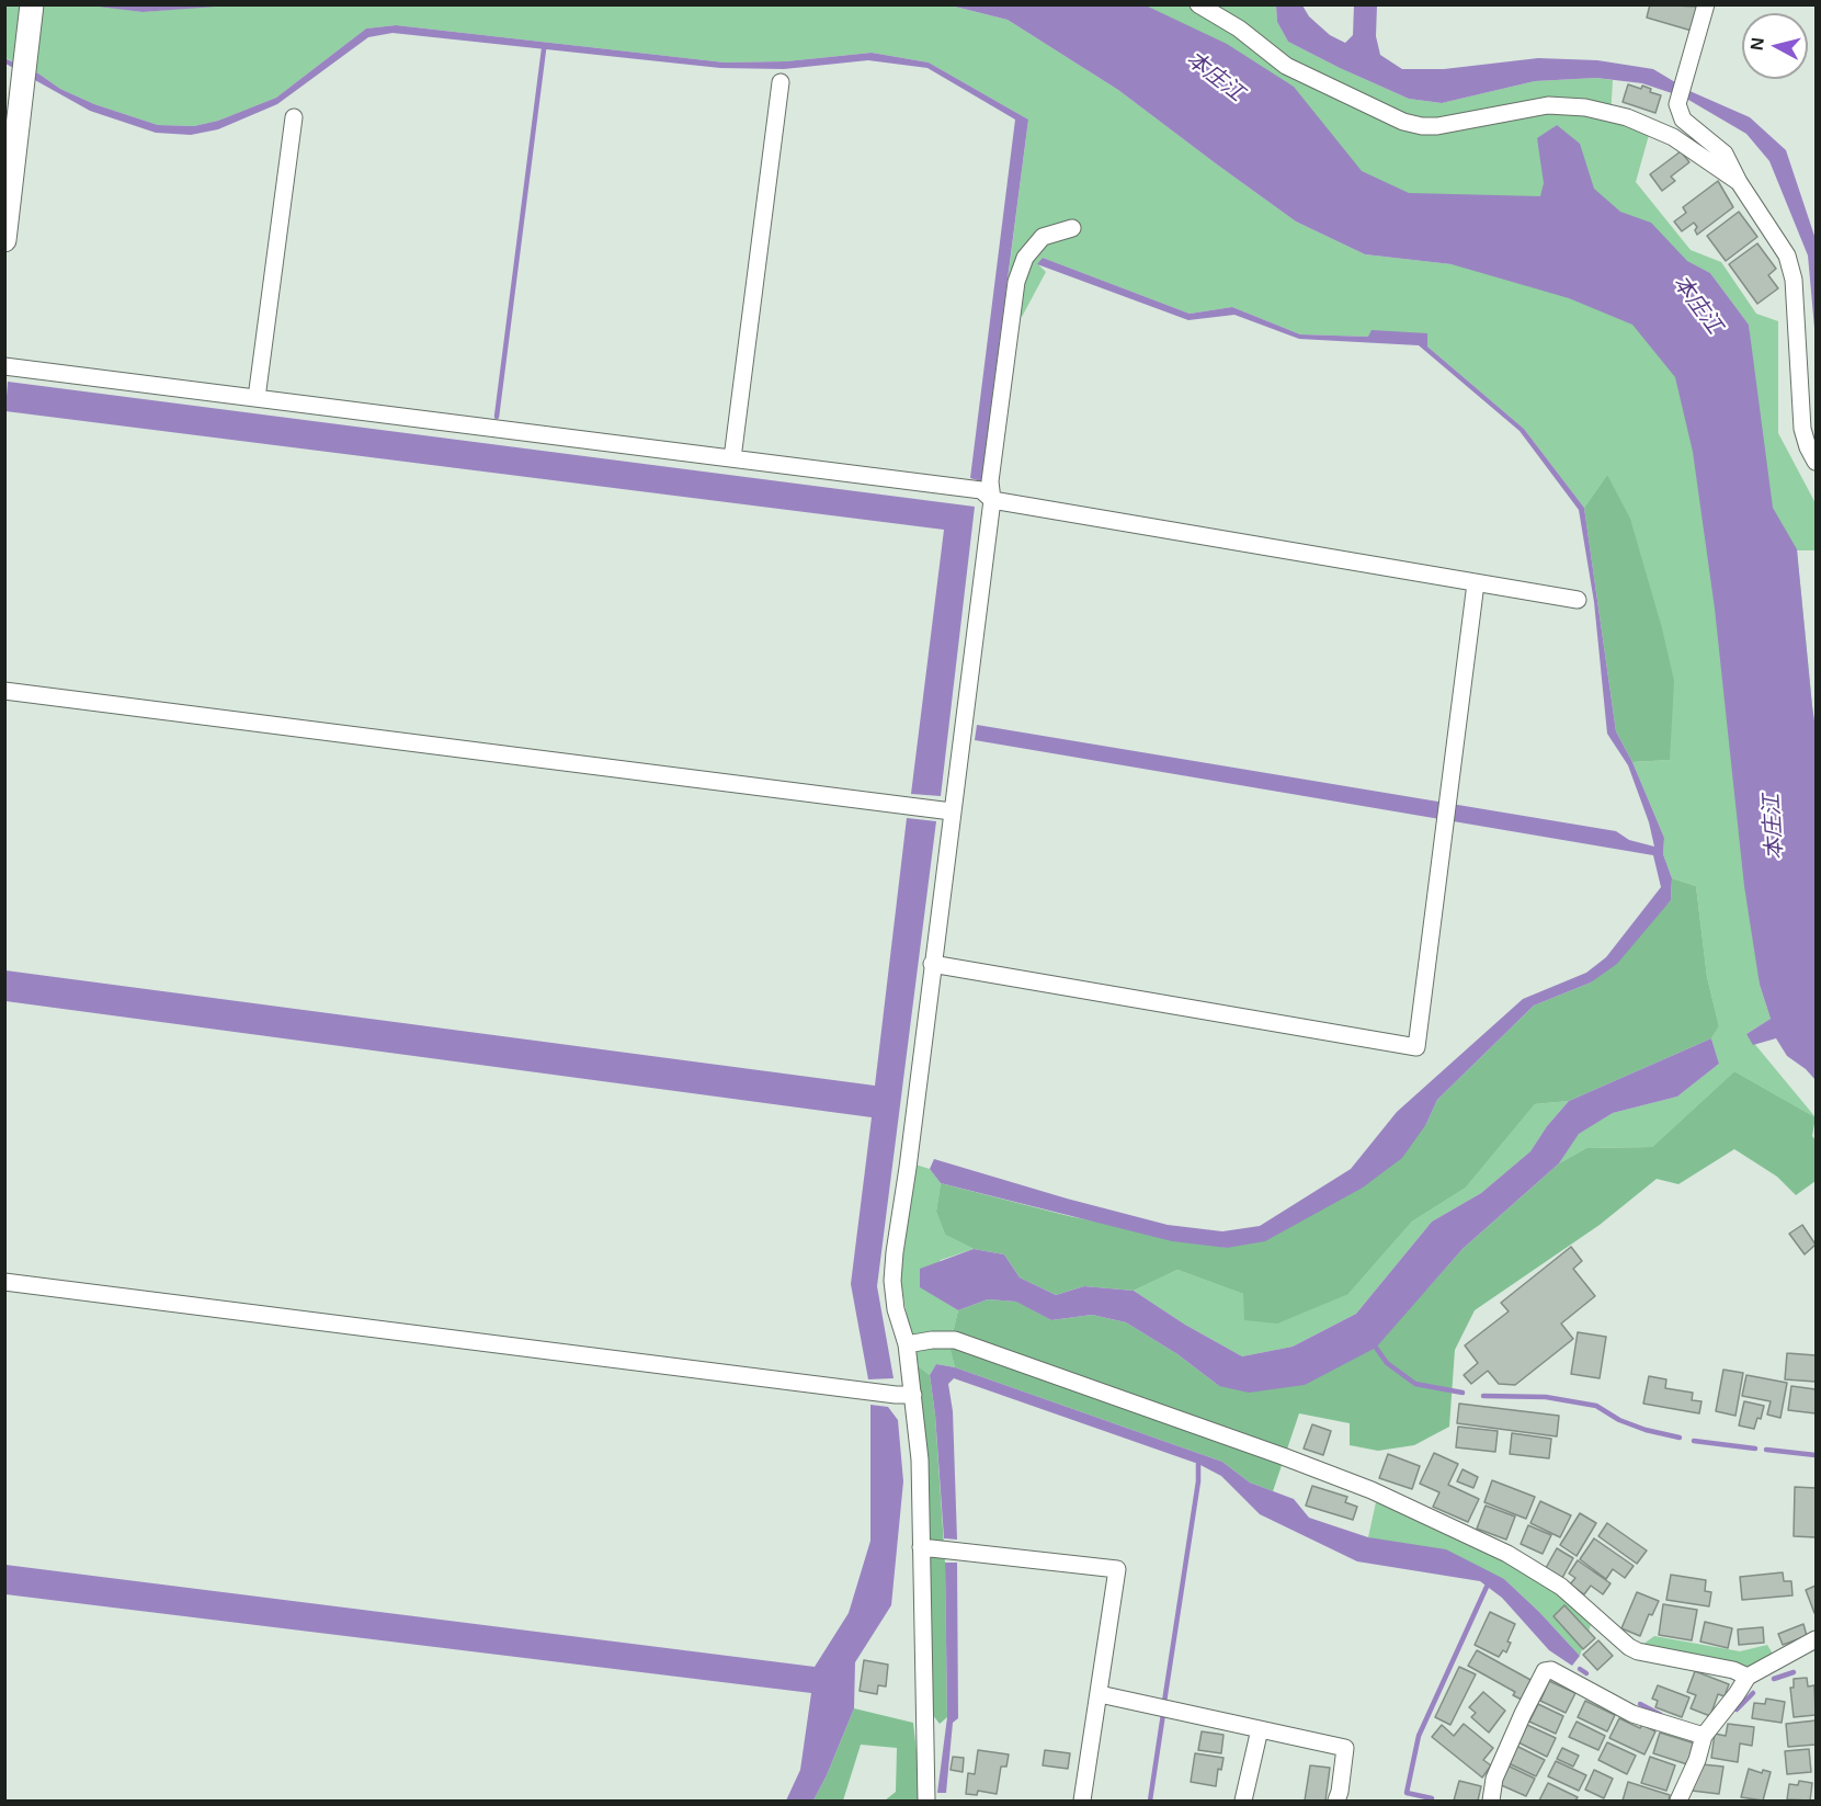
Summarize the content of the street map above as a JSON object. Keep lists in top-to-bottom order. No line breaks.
{"water":["本庄江"],"north":"left"}
